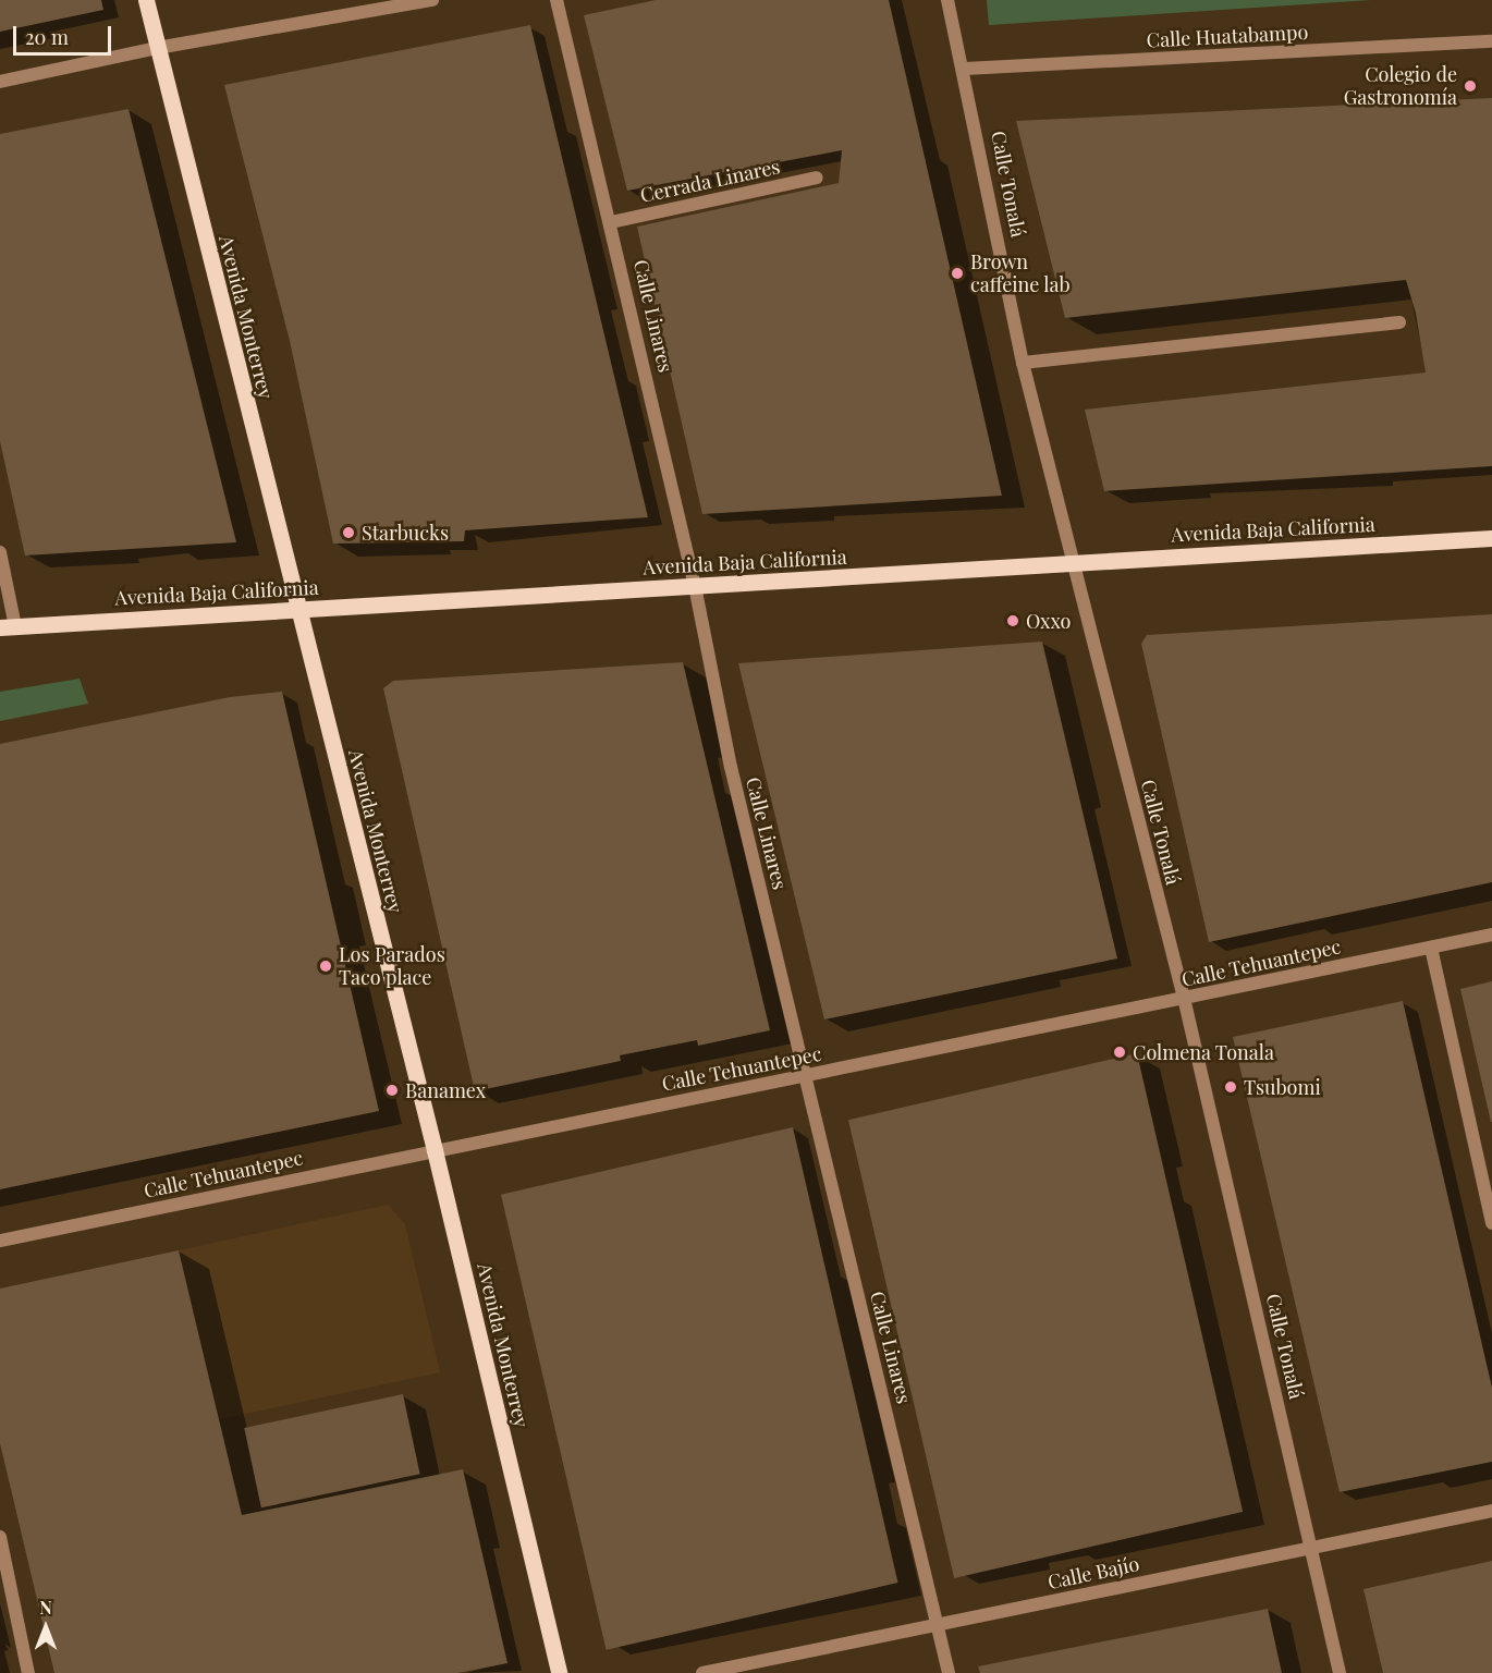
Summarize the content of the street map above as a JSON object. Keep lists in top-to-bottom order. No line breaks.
{"streets":{"main road":["Avenida Monterrey","Avenida Baja California"],"street":["Calle Huatabampo","Cerrada Linares","Calle Tonalá","Calle Linares","Calle Tehuantepec","Calle Bajío"]},"crossings":[["Calle Huatabampo","Calle Tonalá"],["Cerrada Linares","Calle Linares"],["Calle Tonalá","Avenida Baja California"],["Calle Tonalá","Calle Tehuantepec"],["Calle Tonalá","Calle Bajío"],["Calle Linares","Avenida Baja California"],["Calle Linares","Calle Tehuantepec"],["Calle Linares","Calle Bajío"],["Avenida Monterrey","Avenida Baja California"],["Avenida Monterrey","Calle Tehuantepec"]],"places":["Colegio de Gastronomía","Brown caffeine lab","Starbucks","Oxxo","Los Parados Taco place","Colmena Tonala","Tsubomi","Banamex"],"scale_bar":"20 m","north":"top"}
